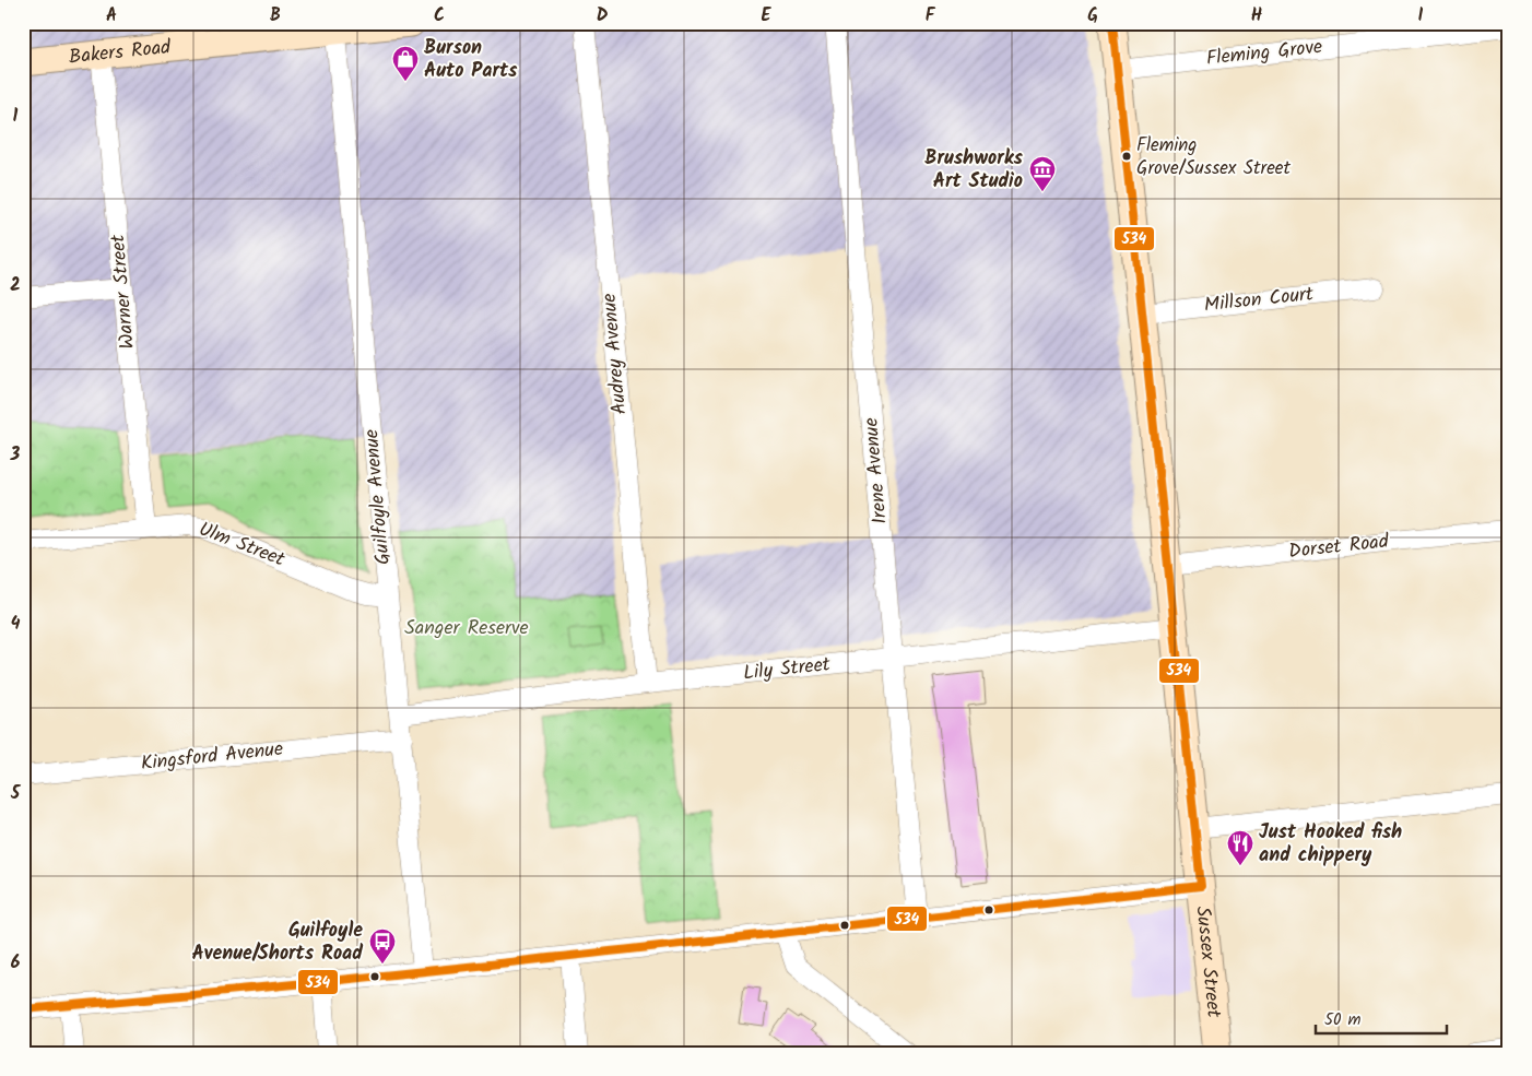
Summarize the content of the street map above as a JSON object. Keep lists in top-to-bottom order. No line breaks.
{"streets":{"street":["Bakers Road","Fleming Grove","Warner Street","Millson Court","Audrey Avenue","Irene Avenue","Guilfoyle Avenue","Ulm Street","Dorset Road","Lily Street","Kingsford Avenue","Sussex Street"]},"crossings":[["Bakers Road","Warner Street"],["Bakers Road","Guilfoyle Avenue"],["Fleming Grove","Sussex Street"],["Warner Street","Ulm Street"],["Millson Court","Sussex Street"],["Audrey Avenue","Lily Street"],["Irene Avenue","Lily Street"],["Guilfoyle Avenue","Ulm Street"],["Guilfoyle Avenue","Lily Street"],["Guilfoyle Avenue","Kingsford Avenue"],["Dorset Road","Sussex Street"],["Lily Street","Sussex Street"]],"parks":["Sanger Reserve"],"places":{"shop":["Burson Auto Parts"],"other":["Fleming Grove/Sussex Street"],"museum":["Brushworks Art Studio"],"restaurant":["Just Hooked fish and chippery"],"bus stop":["Guilfoyle Avenue/Shorts Road"]},"lines":["transit line 534"],"scale_bar":"50 m","grid":{"columns":["A","B","C","D","E","F","G","H","I"],"rows":["1","2","3","4","5","6"]}}
